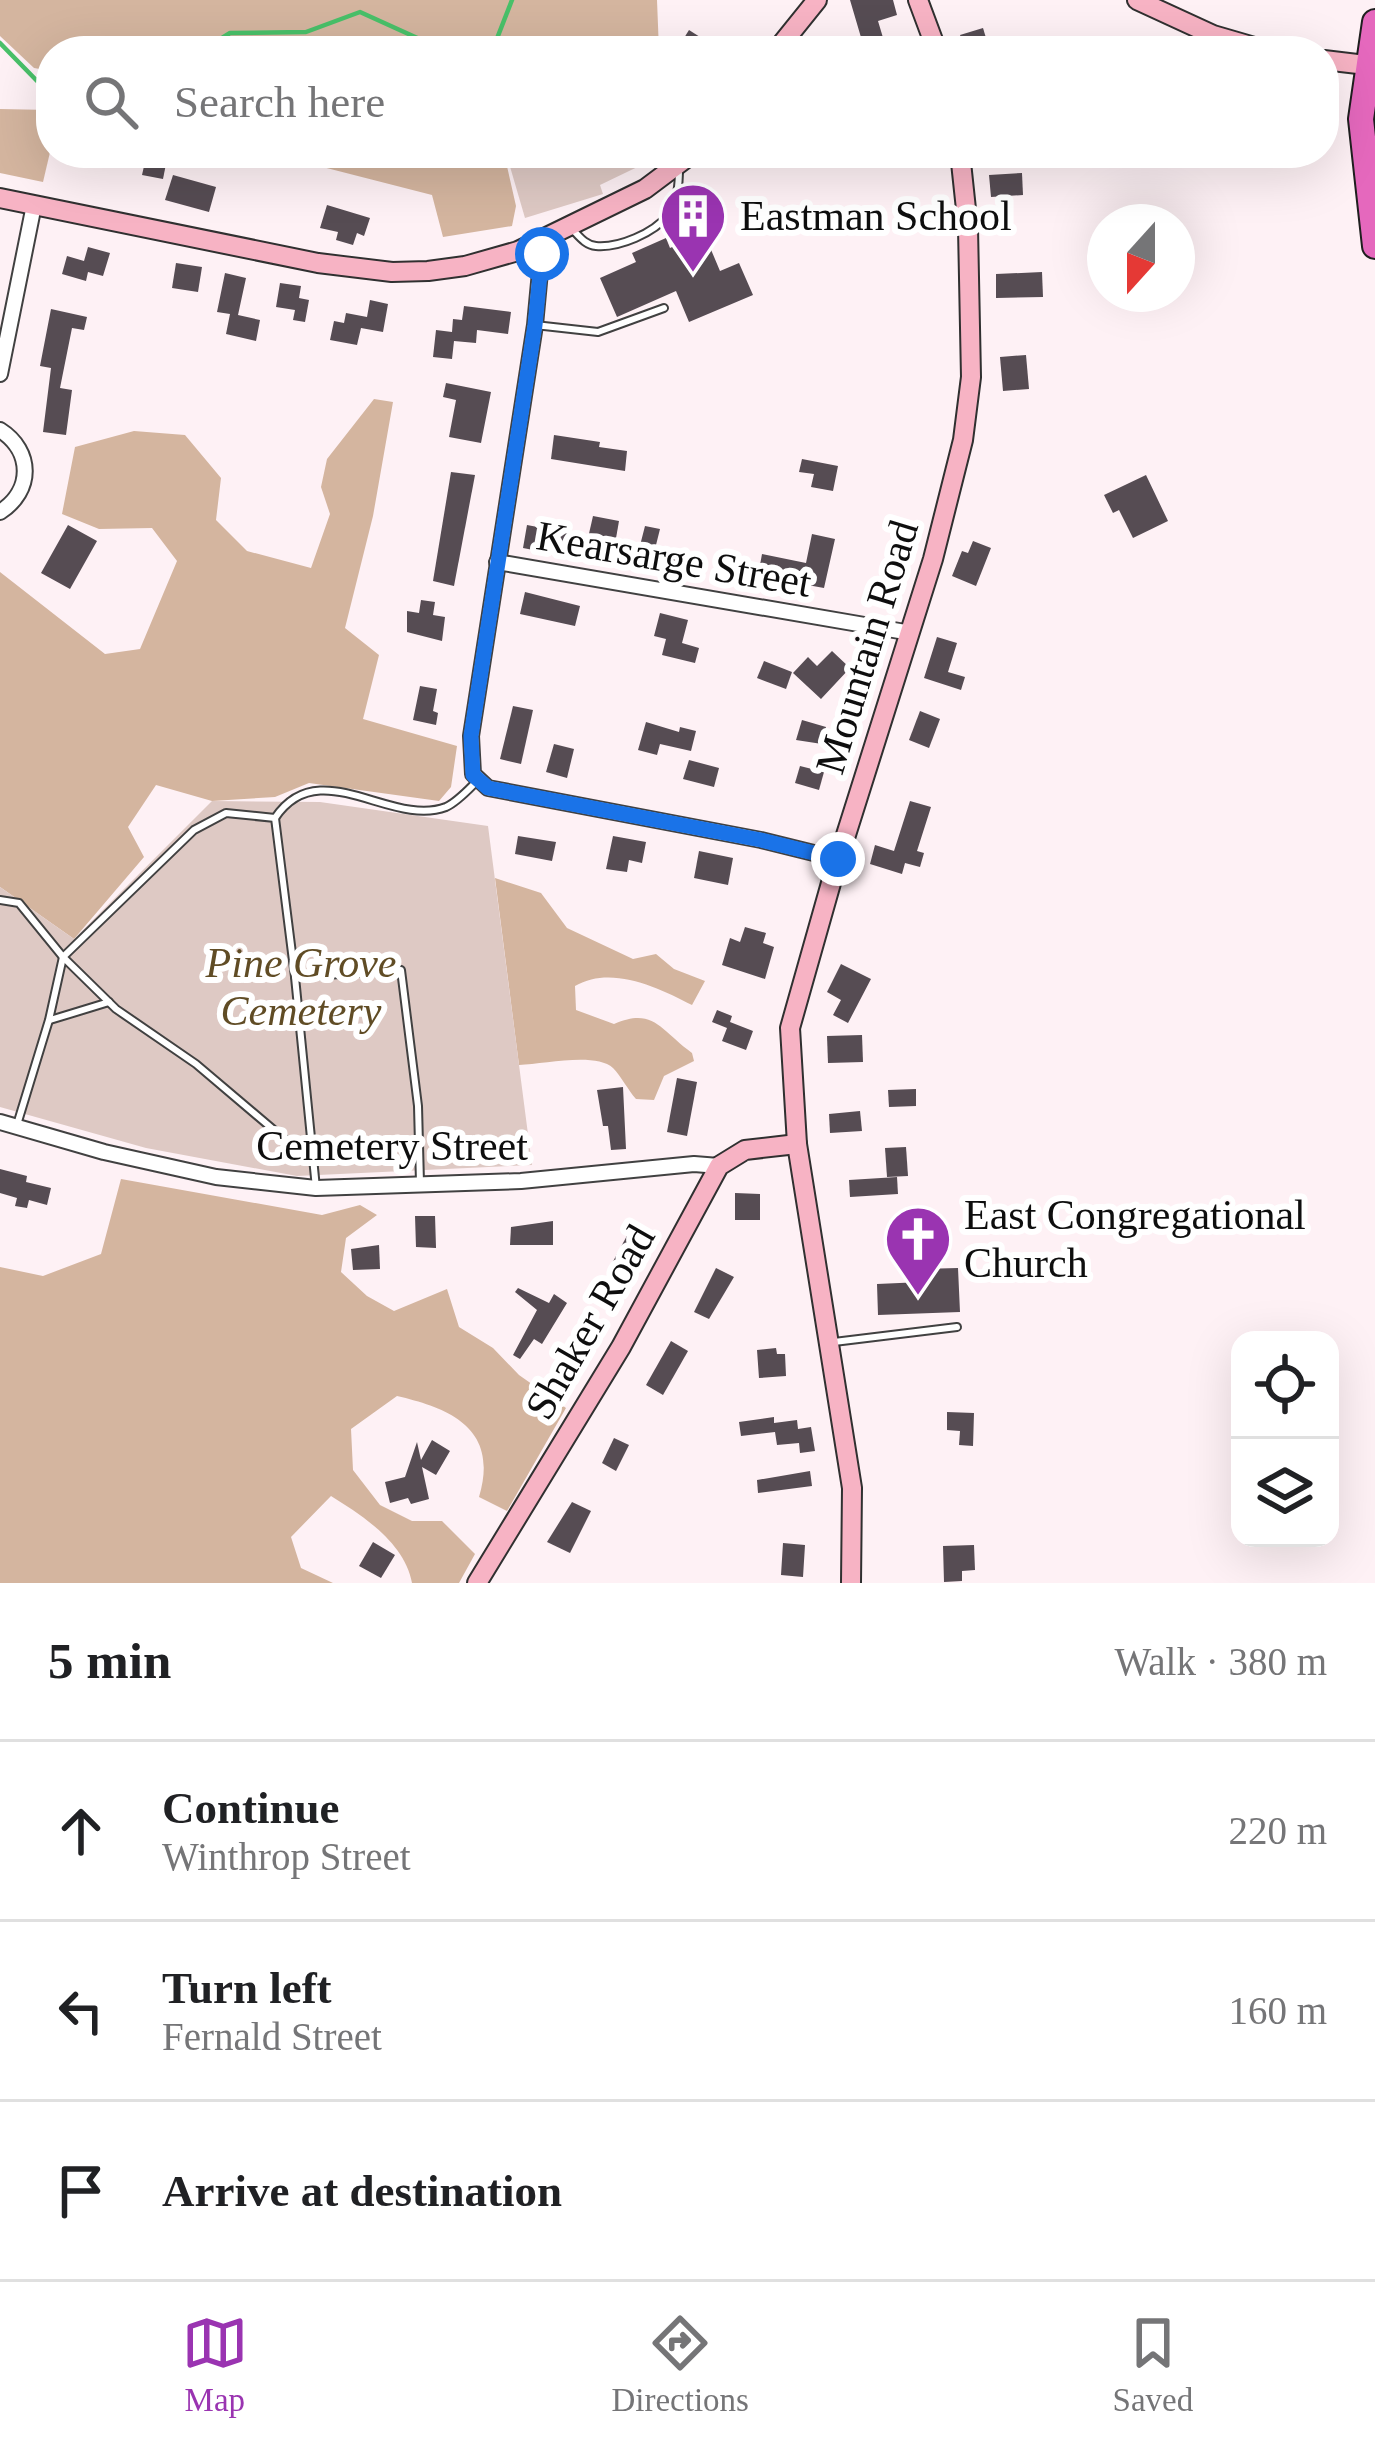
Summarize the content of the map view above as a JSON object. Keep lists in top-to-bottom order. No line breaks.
{"streets":{"main road":["Mountain Road","Shaker Road"],"street":["Kearsarge Street","Cemetery Street"]},"crossings":[["Kearsarge Street","Mountain Road"],["Cemetery Street","Shaker Road"]],"parks":["Pine Grove Cemetery"],"places":{"building":["Eastman School"],"church":["East Congregational Church"]},"north":"bottom","page":{"search":"Search here","heading":["5 min","Walk · 380 m"],"list":[["Continue","Winthrop Street","220 m"],["Turn left","Fernald Street","160 m"],"Arrive at destination"],"nav":["Map","Directions","Saved"]}}
